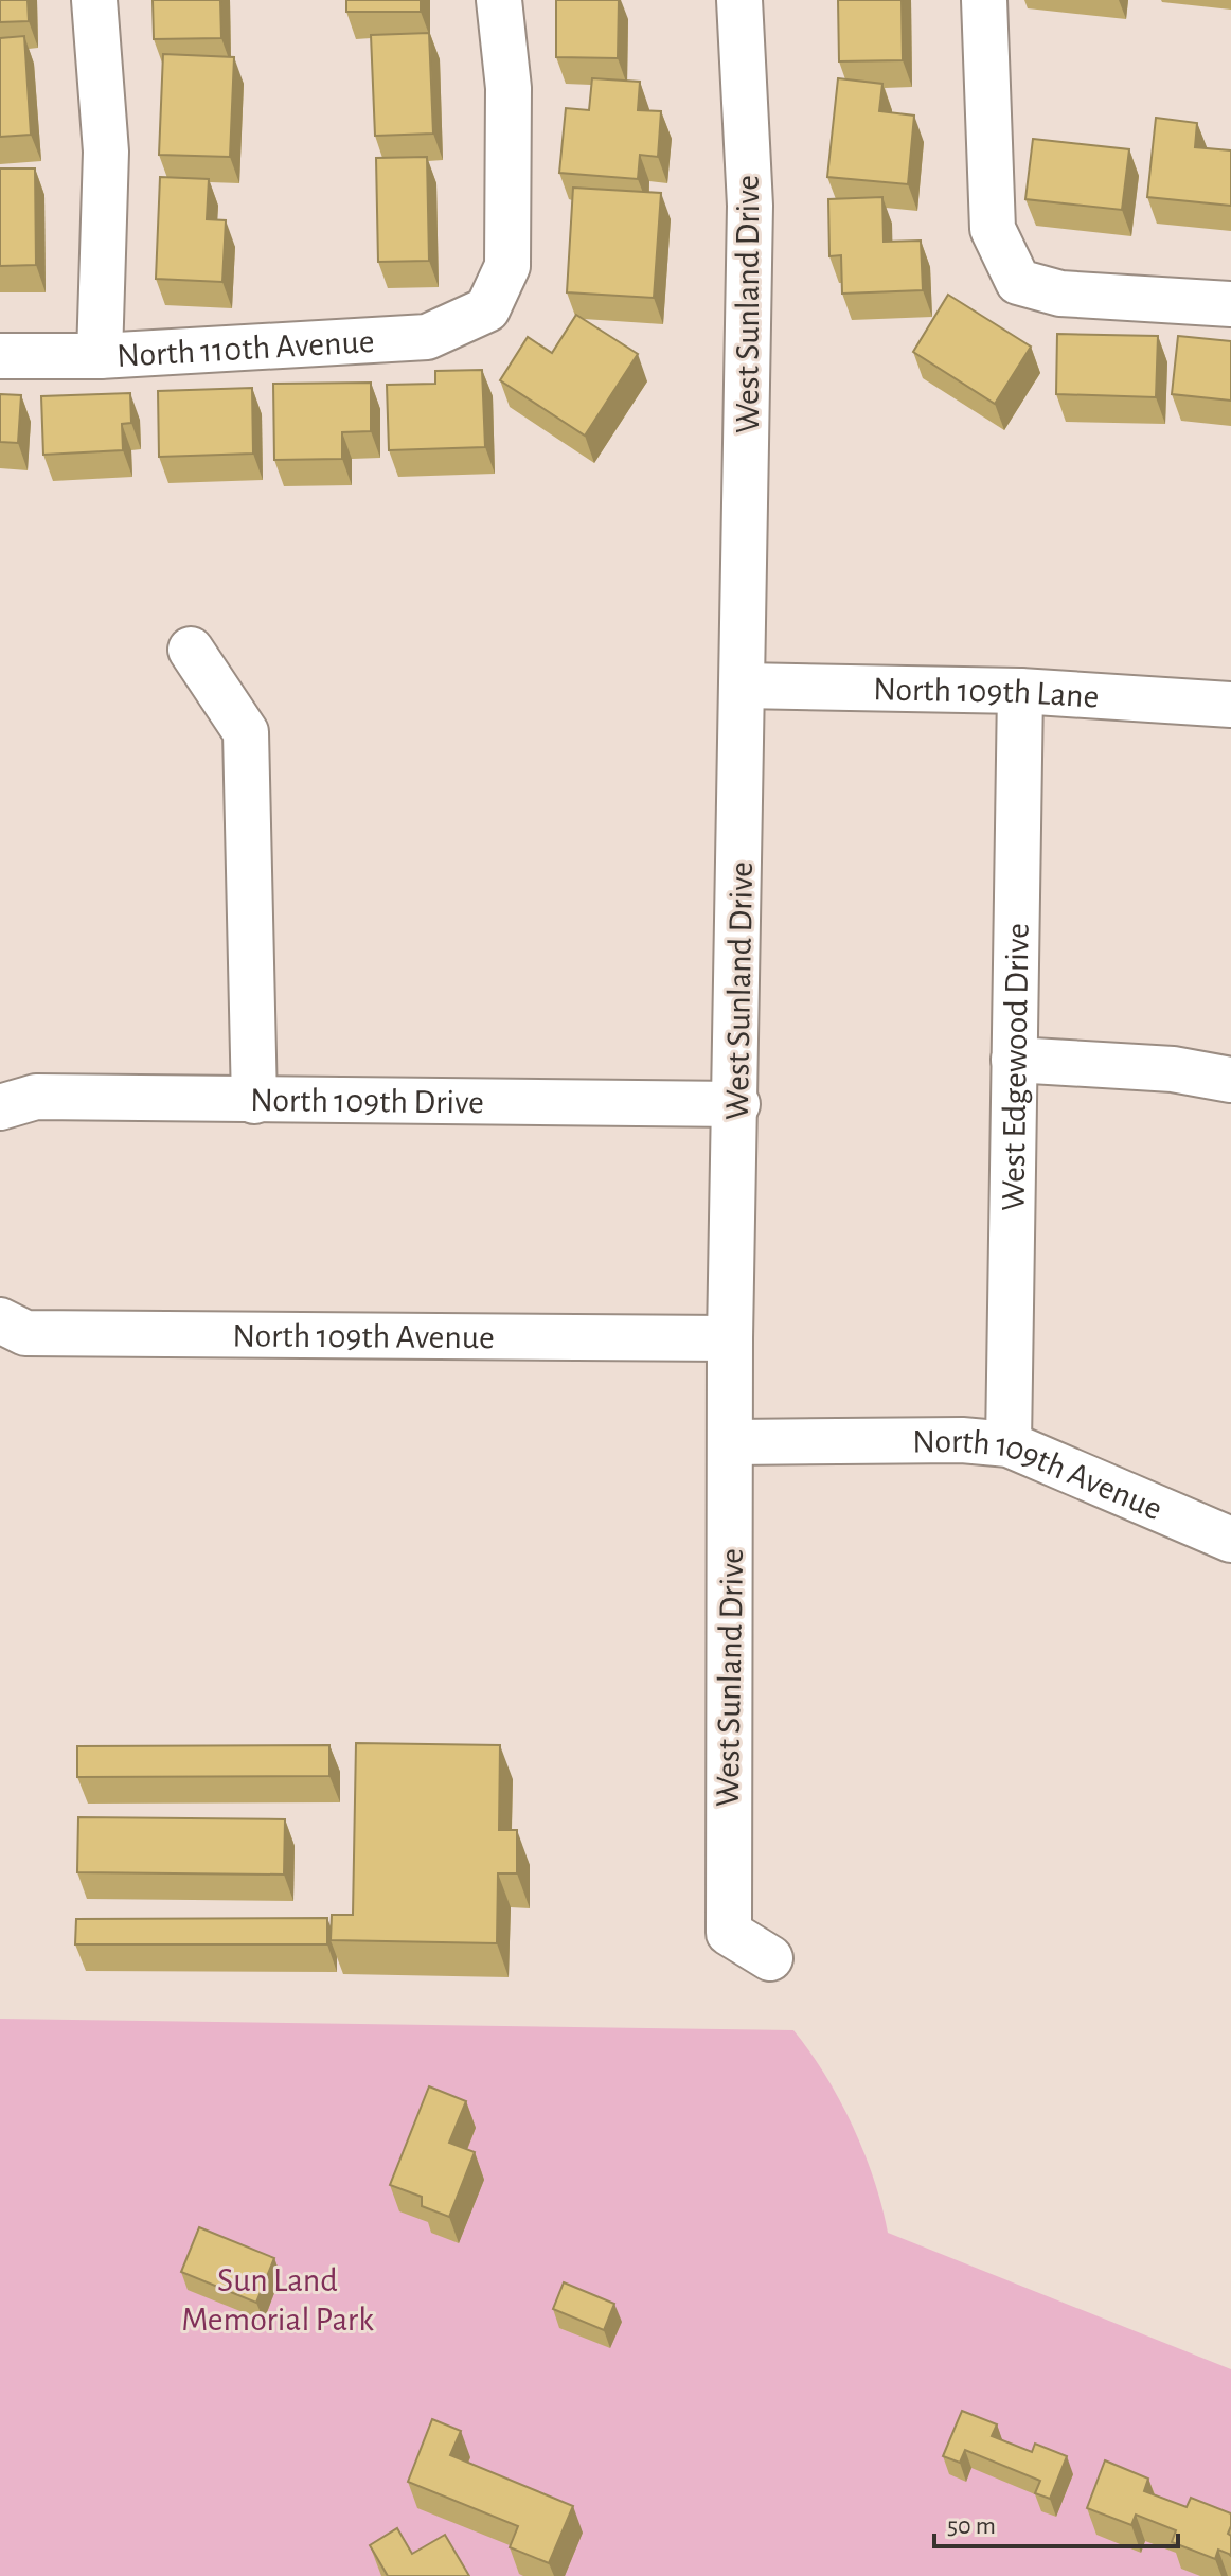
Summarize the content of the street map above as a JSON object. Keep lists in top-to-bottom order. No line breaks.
{"streets":{"street":["West Sunland Drive","North 110th Avenue","North 109th Lane","West Edgewood Drive","North 109th Drive","North 109th Avenue"]},"crossings":[["West Sunland Drive","North 109th Lane"],["West Sunland Drive","North 109th Drive"],["West Sunland Drive","North 109th Avenue"],["North 109th Lane","West Edgewood Drive"],["West Edgewood Drive","North 109th Avenue"]],"parks":["Sun Land Memorial Park"],"scale_bar":"50 m"}
